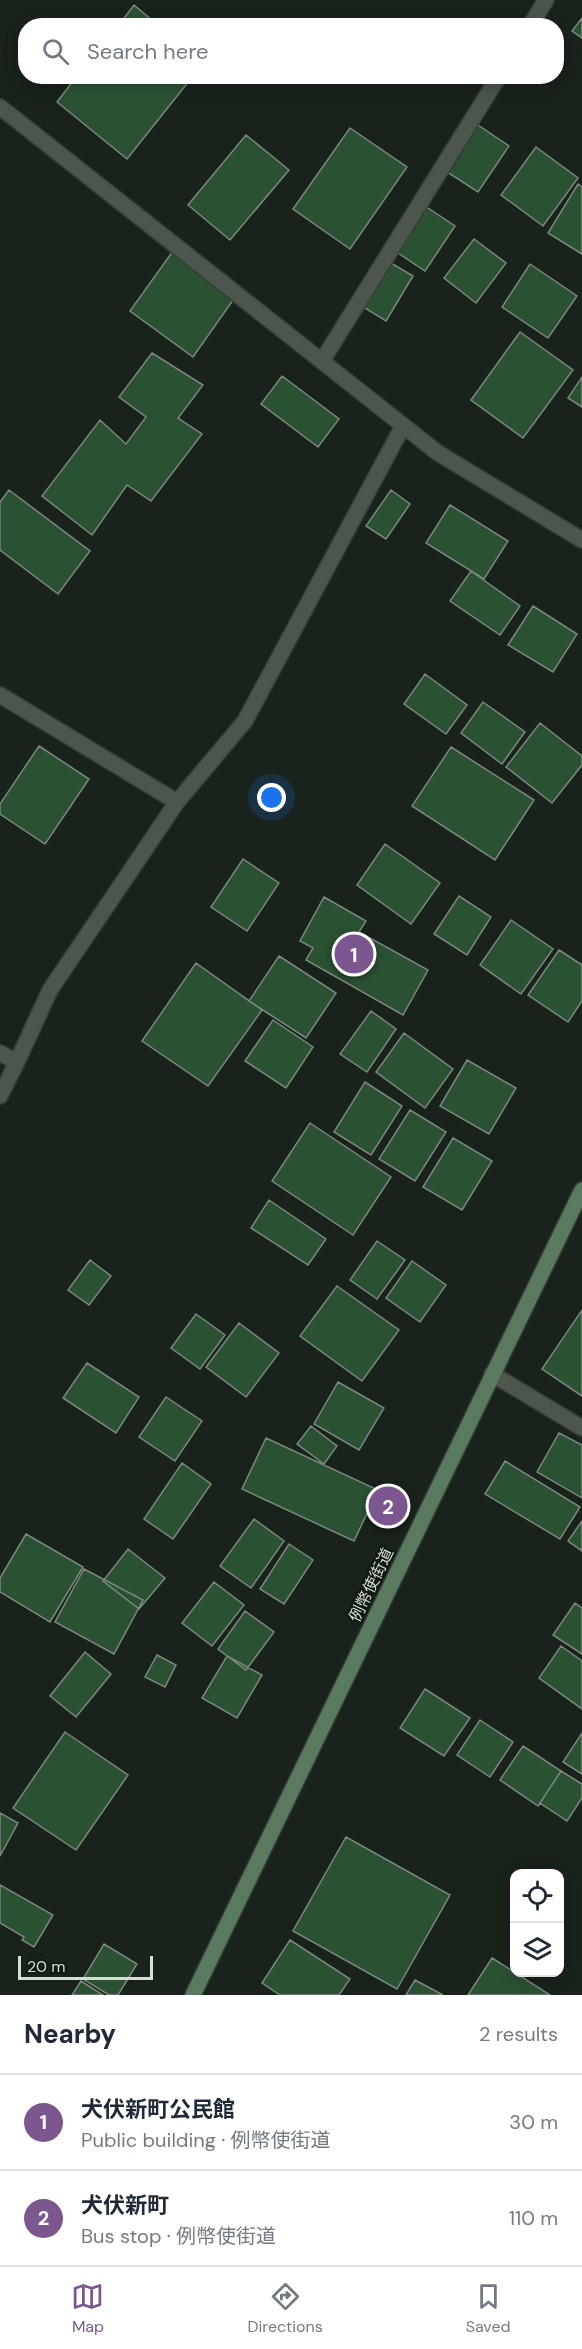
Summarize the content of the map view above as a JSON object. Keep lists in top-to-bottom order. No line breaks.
{"streets":{"main road":["例幣使街道"]},"scale_bar":"20 m","page":{"search":"Search here","pins":["1","2"],"scale":"20 m","heading":["Nearby","2 results"],"list":[{"mark":"1","name":"犬伏新町公民館","note":"Public building · 例幣使街道","value":"30 m"},{"mark":"2","name":"犬伏新町","note":"Bus stop · 例幣使街道","value":"110 m"}],"nav":["Map","Directions","Saved"]}}
